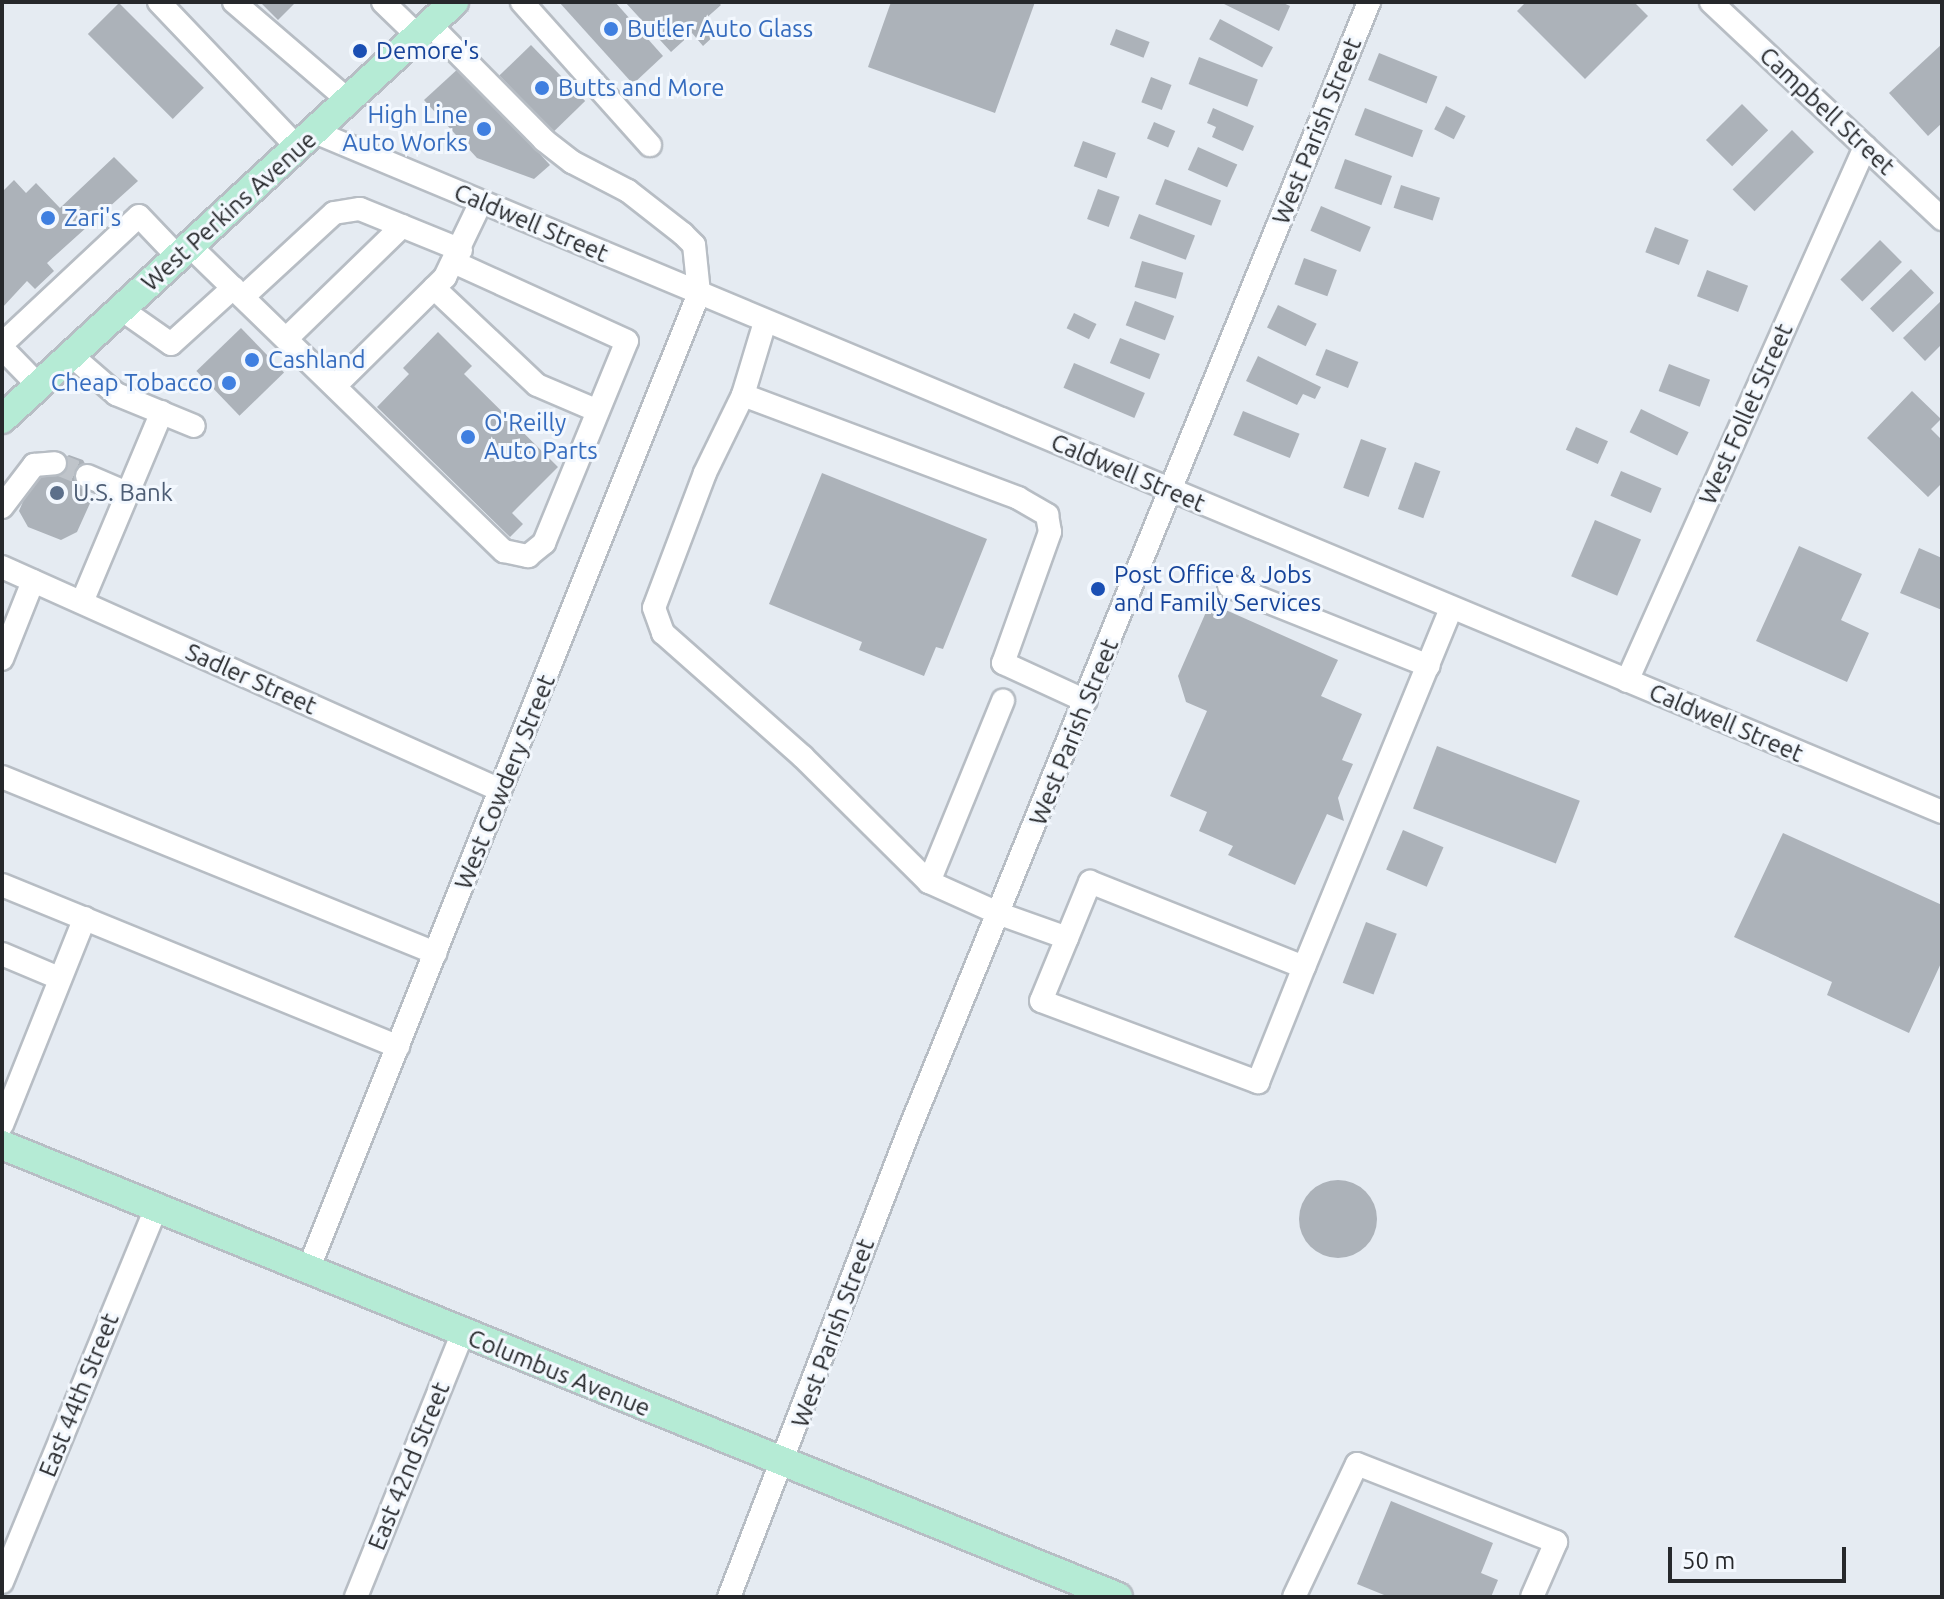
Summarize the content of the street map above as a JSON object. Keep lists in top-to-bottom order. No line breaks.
{"streets":{"main road":["West Perkins Avenue","Columbus Avenue"],"street":["Campbell Street","West Parish Street","Caldwell Street","West Follet Street","Sadler Street","West Cowdery Street","East 44th Street","East 42nd Street"]},"crossings":[["Campbell Street","West Follet Street"],["West Parish Street","Caldwell Street"],["West Parish Street","Columbus Avenue"],["West Perkins Avenue","Caldwell Street"],["Caldwell Street","West Follet Street"],["Caldwell Street","West Cowdery Street"],["Sadler Street","West Cowdery Street"],["West Cowdery Street","Columbus Avenue"],["Columbus Avenue","East 44th Street"],["Columbus Avenue","East 42nd Street"]],"places":["Butler Auto Glass","Demore's","Butts and More","High Line Auto Works","Zari's","Cashland","Cheap Tobacco","O'Reilly Auto Parts","U.S. Bank","Post Office & Jobs and Family Services"],"scale_bar":"50 m"}
